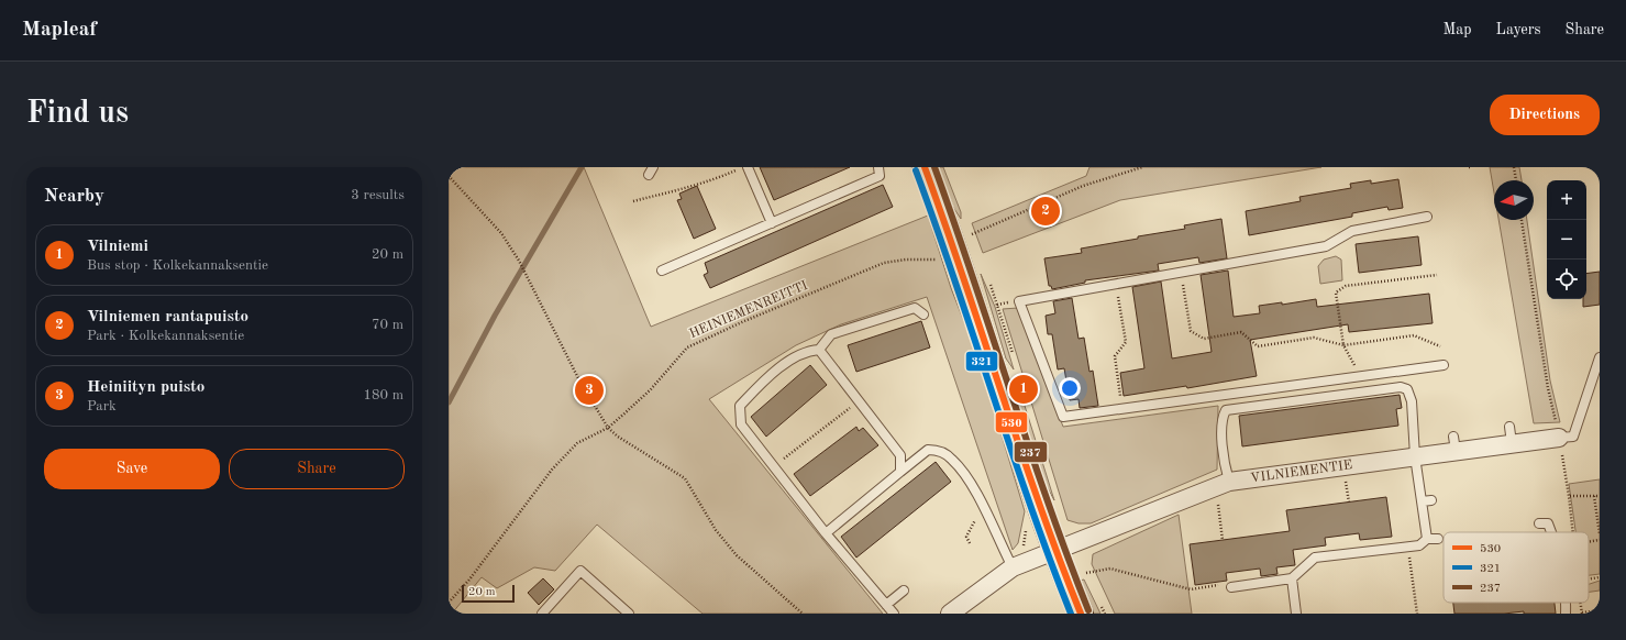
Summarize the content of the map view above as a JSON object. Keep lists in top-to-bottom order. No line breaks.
{"streets":{"street":["VILNIEMENTIE"],"path":["HEINIEMENREITTI"]},"lines":["transit line 530","transit line 237","transit line 321"],"legend":["530","321","237"],"scale_bar":"20 m","north":"left","page":{"header":"Mapleaf","nav":["Map","Layers","Share"],"buttons":["Directions",["Save","Share"]],"title":"Find us","heading":["Nearby","3 results"],"map_buttons":["+","−"],"pins":["2","1","3"],"list":[{"mark":"1","name":"Vilniemi","note":"Bus stop · Kolkekannaksentie","value":"20 m"},{"mark":"2","name":"Vilniemen rantapuisto","note":"Park · Kolkekannaksentie","value":"70 m"},{"mark":"3","name":"Heiniityn puisto","note":"Park","value":"180 m"}],"scale":"20 m"}}
